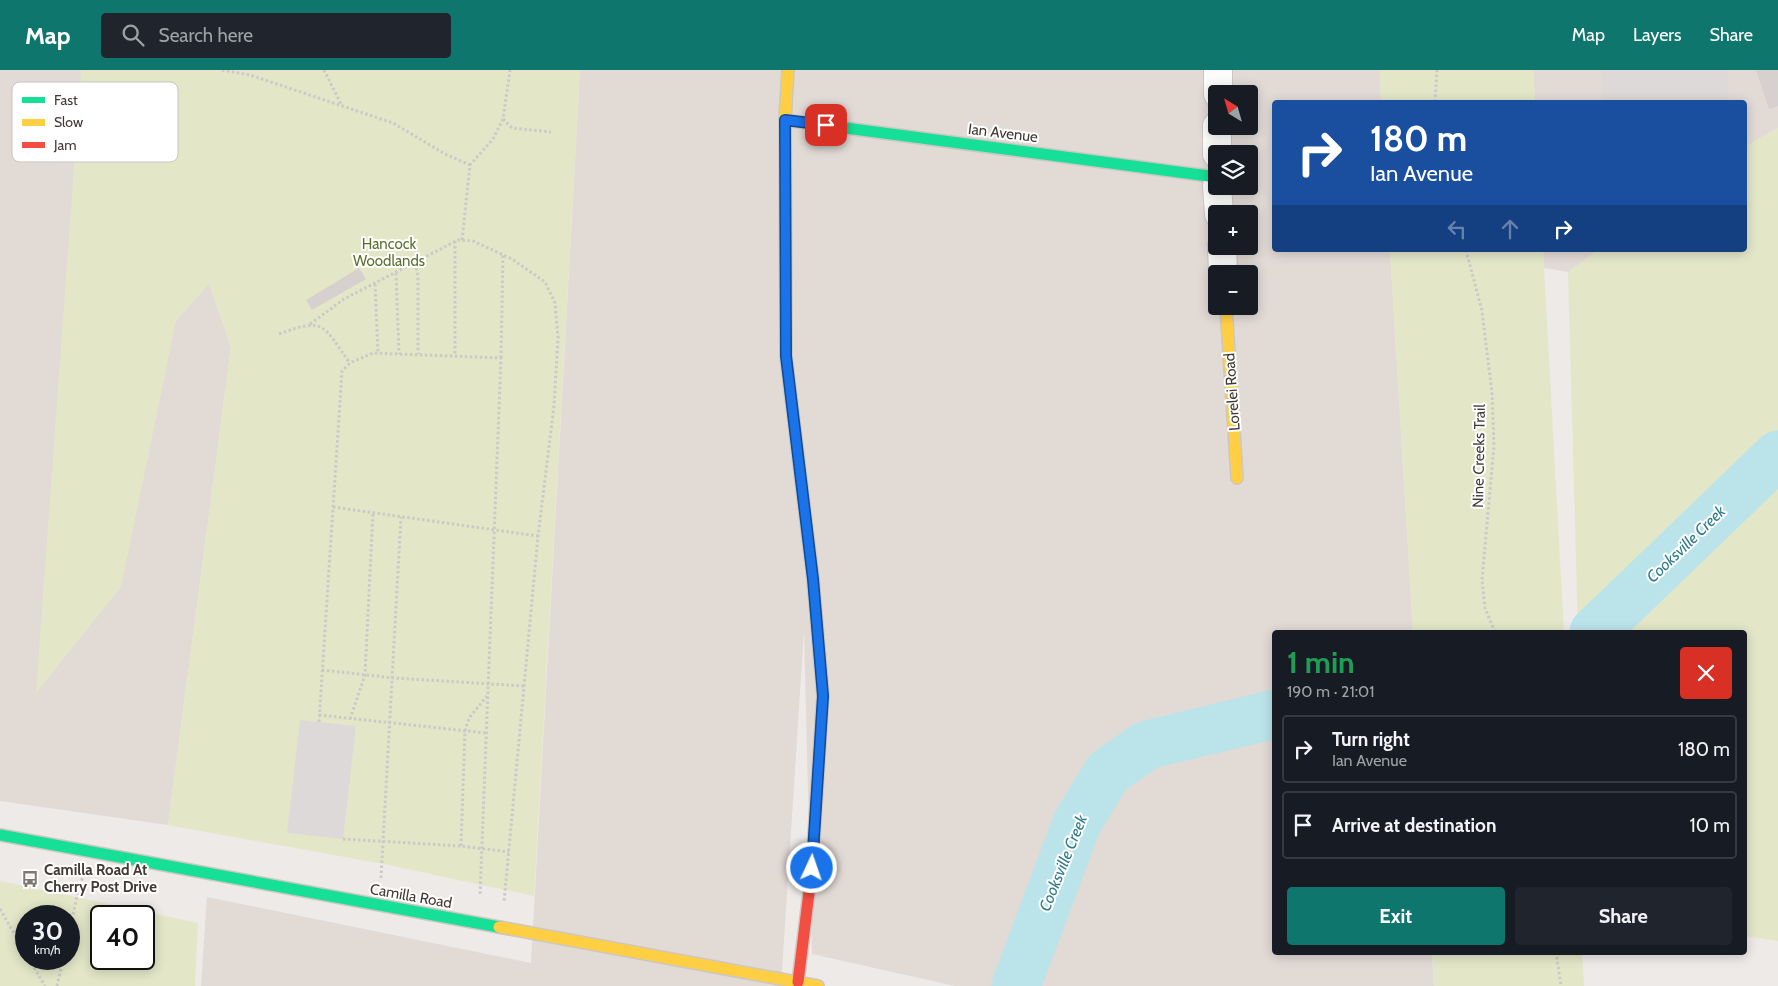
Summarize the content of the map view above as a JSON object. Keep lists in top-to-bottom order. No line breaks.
{"streets":{"street":["Ian Avenue","Lorelei Road","Camilla Road"],"path":["Nine Creeks Trail"]},"water":["Cooksville Creek"],"parks":["Hancock Woodlands"],"places":{"bus stop":["Camilla Road At Cherry Post Drive"]},"legend":["Fast","Slow","Jam"],"north":"top left","page":{"header":"Map","search":"Search here","nav":["Map","Layers","Share"],"map_buttons":["+","−"],"turn":["180 m","Ian Avenue"],"heading":["1 min","190 m · 21:01"],"list":[{"name":"Turn right","note":"Ian Avenue","value":"180 m"},{"name":"Arrive at destination","value":"10 m"}],"buttons":["Exit","Share"],"speed":"30 km/h","limit":"40"}}
